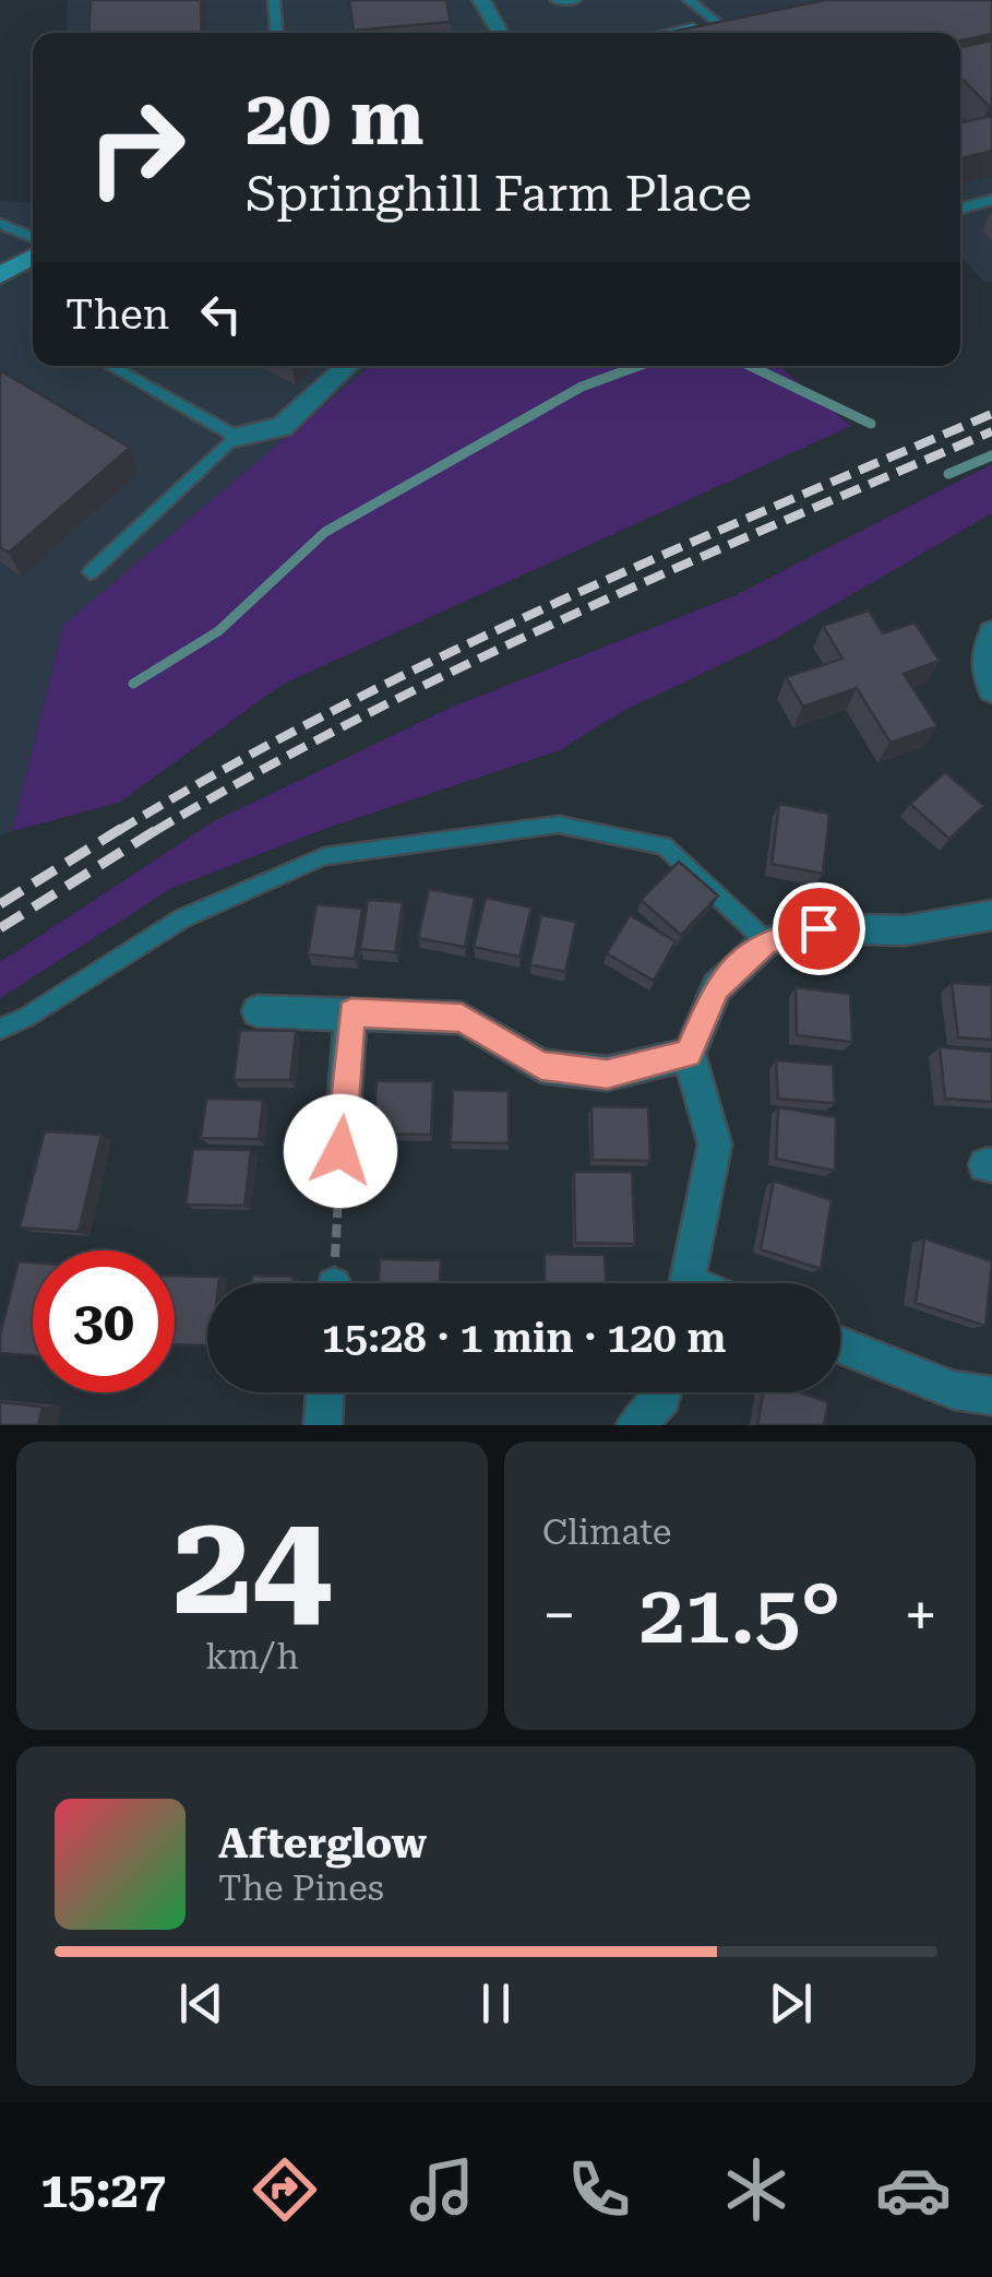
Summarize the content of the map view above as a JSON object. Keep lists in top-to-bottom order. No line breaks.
{"page":{"turn":["20 m","Springhill Farm Place"],"then":"Then","limit":"30","trip":"15:28 · 1 min · 120 m","tile":[["24","km/h"],"Climate"],"heat":["−","21.5°","+"],"song":["Afterglow","The Pines"],"tabs":"15:27"}}
